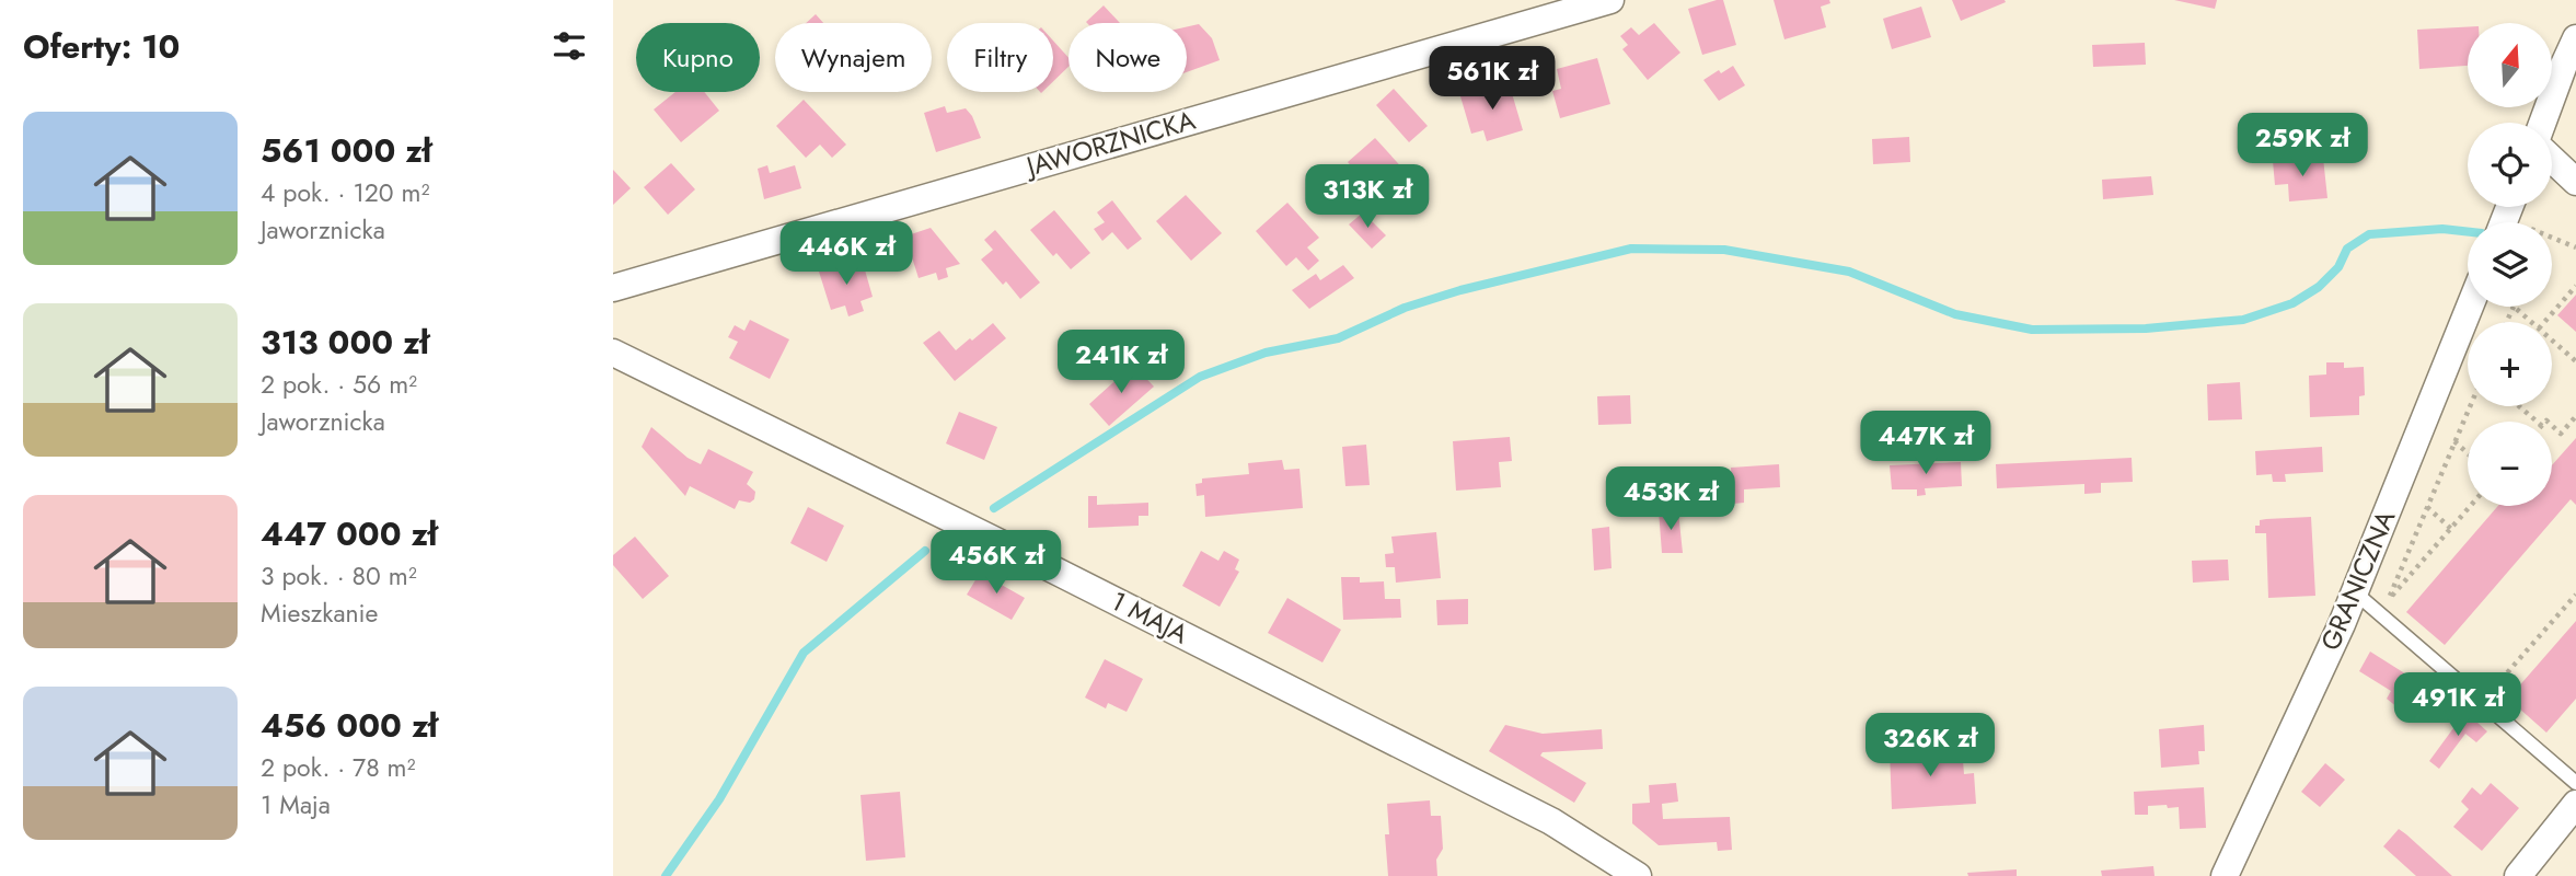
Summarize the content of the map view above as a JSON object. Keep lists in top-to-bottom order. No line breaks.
{"streets":{"street":["JAWORZNICKA","GRANICZNA","1 MAJA"]},"north":"top","page":{"heading":"Oferty: 10","map_buttons":["+","−"],"chip":["Kupno","Wynajem","Filtry","Nowe"],"price":["561K zł","259K zł","313K zł","446K zł","241K zł","447K zł","453K zł","456K zł","491K zł","326K zł"],"list":[{"name":"561 000 zł","note":"4 pok. · 120 m² · Jaworznicka"},{"name":"313 000 zł","note":"2 pok. · 56 m² · Jaworznicka"},{"name":"447 000 zł","note":"3 pok. · 80 m² · Mieszkanie"},{"name":"456 000 zł","note":"2 pok. · 78 m² · 1 Maja"}]}}
